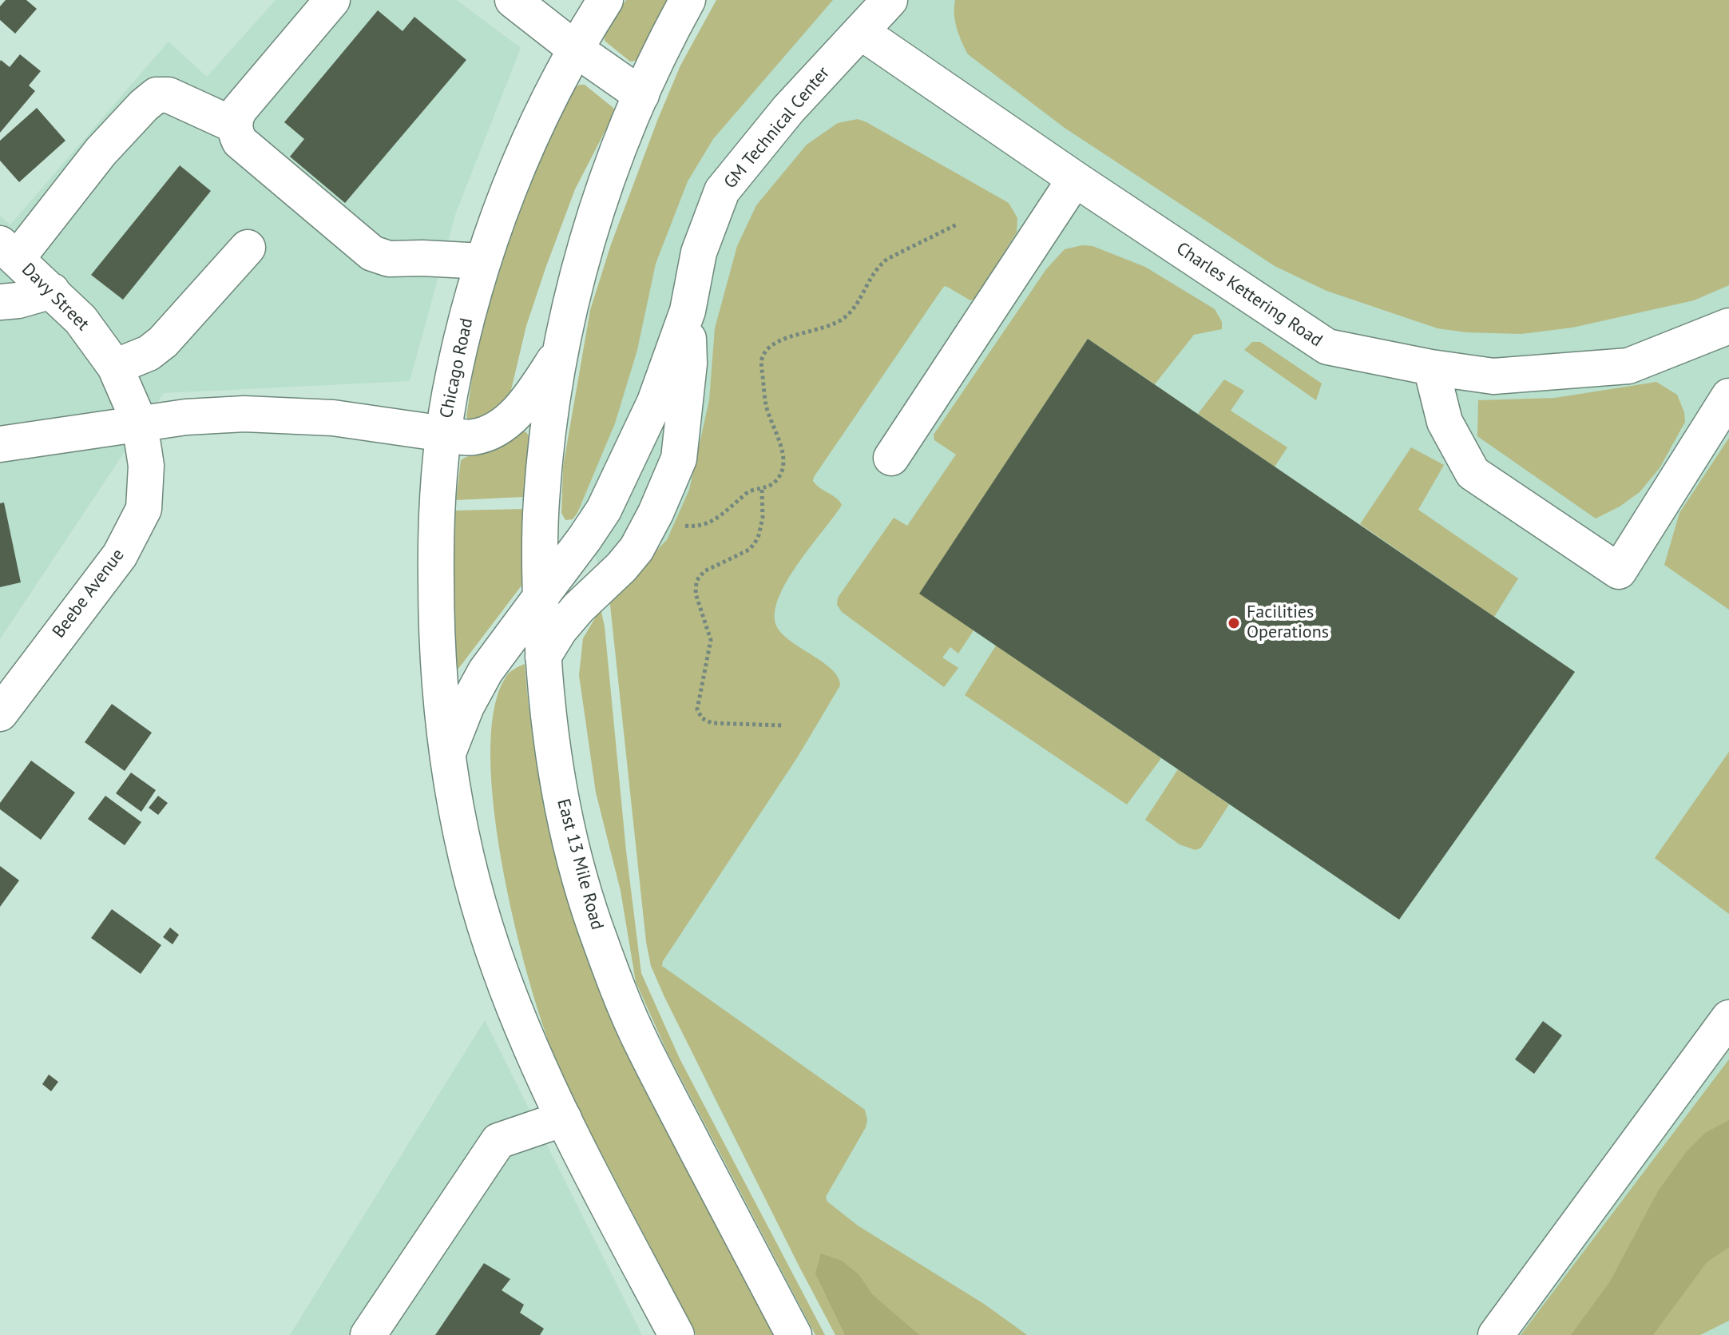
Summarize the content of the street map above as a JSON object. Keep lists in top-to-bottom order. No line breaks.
{"streets":{"main road":["GM Technical Center","Charles Kettering Road","Davy Street","Chicago Road","Beebe Avenue","East 13 Mile Road"]},"crossings":[["GM Technical Center","Charles Kettering Road"],["GM Technical Center","East 13 Mile Road"],["Davy Street","Chicago Road"],["Davy Street","Beebe Avenue"],["Chicago Road","Beebe Avenue"]],"places":["Facilities Operations"]}
